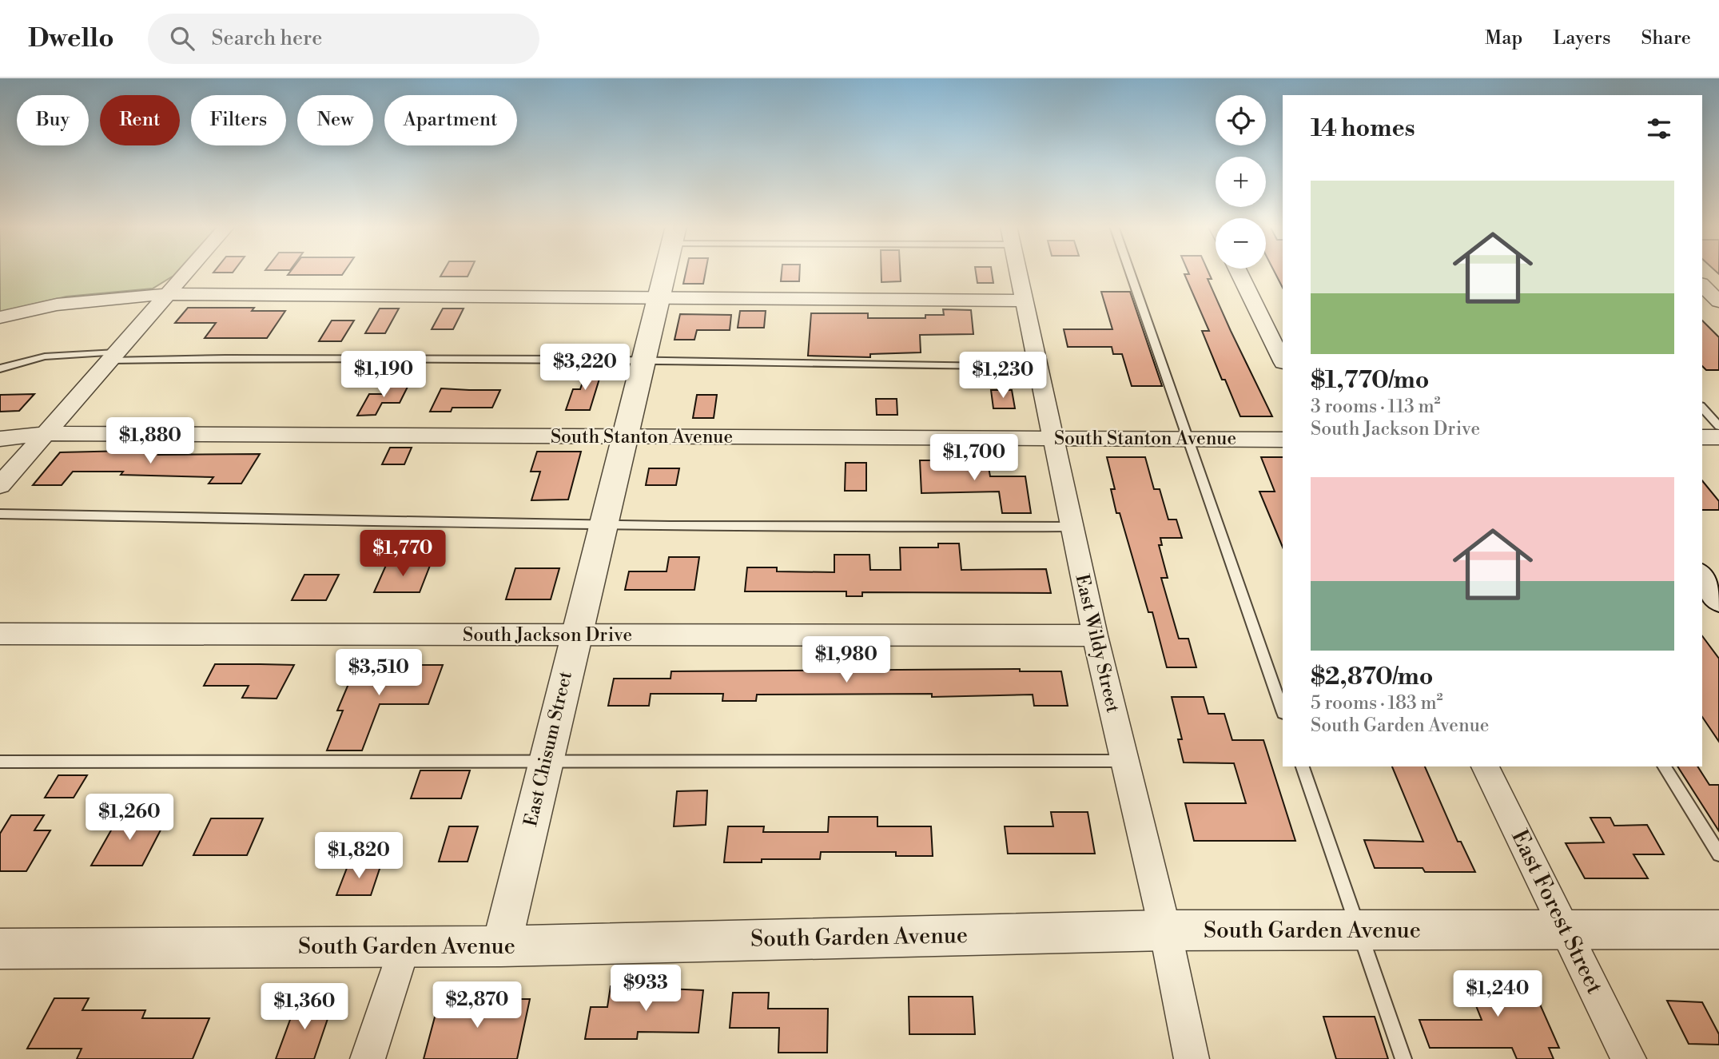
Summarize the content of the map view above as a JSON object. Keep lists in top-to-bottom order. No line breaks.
{"streets":{"street":["South Stanton Avenue","South Jackson Drive","East Wildy Street","East Chisum Street","East Forest Street","South Garden Avenue"]},"crossings":[["South Stanton Avenue","East Wildy Street"],["South Stanton Avenue","East Chisum Street"],["South Jackson Drive","East Wildy Street"],["South Jackson Drive","East Chisum Street"],["East Wildy Street","South Garden Avenue"],["East Chisum Street","South Garden Avenue"],["East Forest Street","South Garden Avenue"]],"page":{"header":"Dwello","search":"Search here","nav":["Map","Layers","Share"],"map_buttons":["+","−"],"chip":["Buy","Rent","Filters","New","Apartment"],"heading":"14 homes","list":[{"name":"$1,770/mo","note":"3 rooms · 113 m² · South Jackson Drive"},{"name":"$2,870/mo","note":"5 rooms · 183 m² · South Garden Avenue"}],"price":["$3,220","$1,190","$1,230","$1,880","$1,700","$1,770","$1,980","$3,510","$1,260","$1,820","$933","$1,240","$2,870","$1,360"]}}
